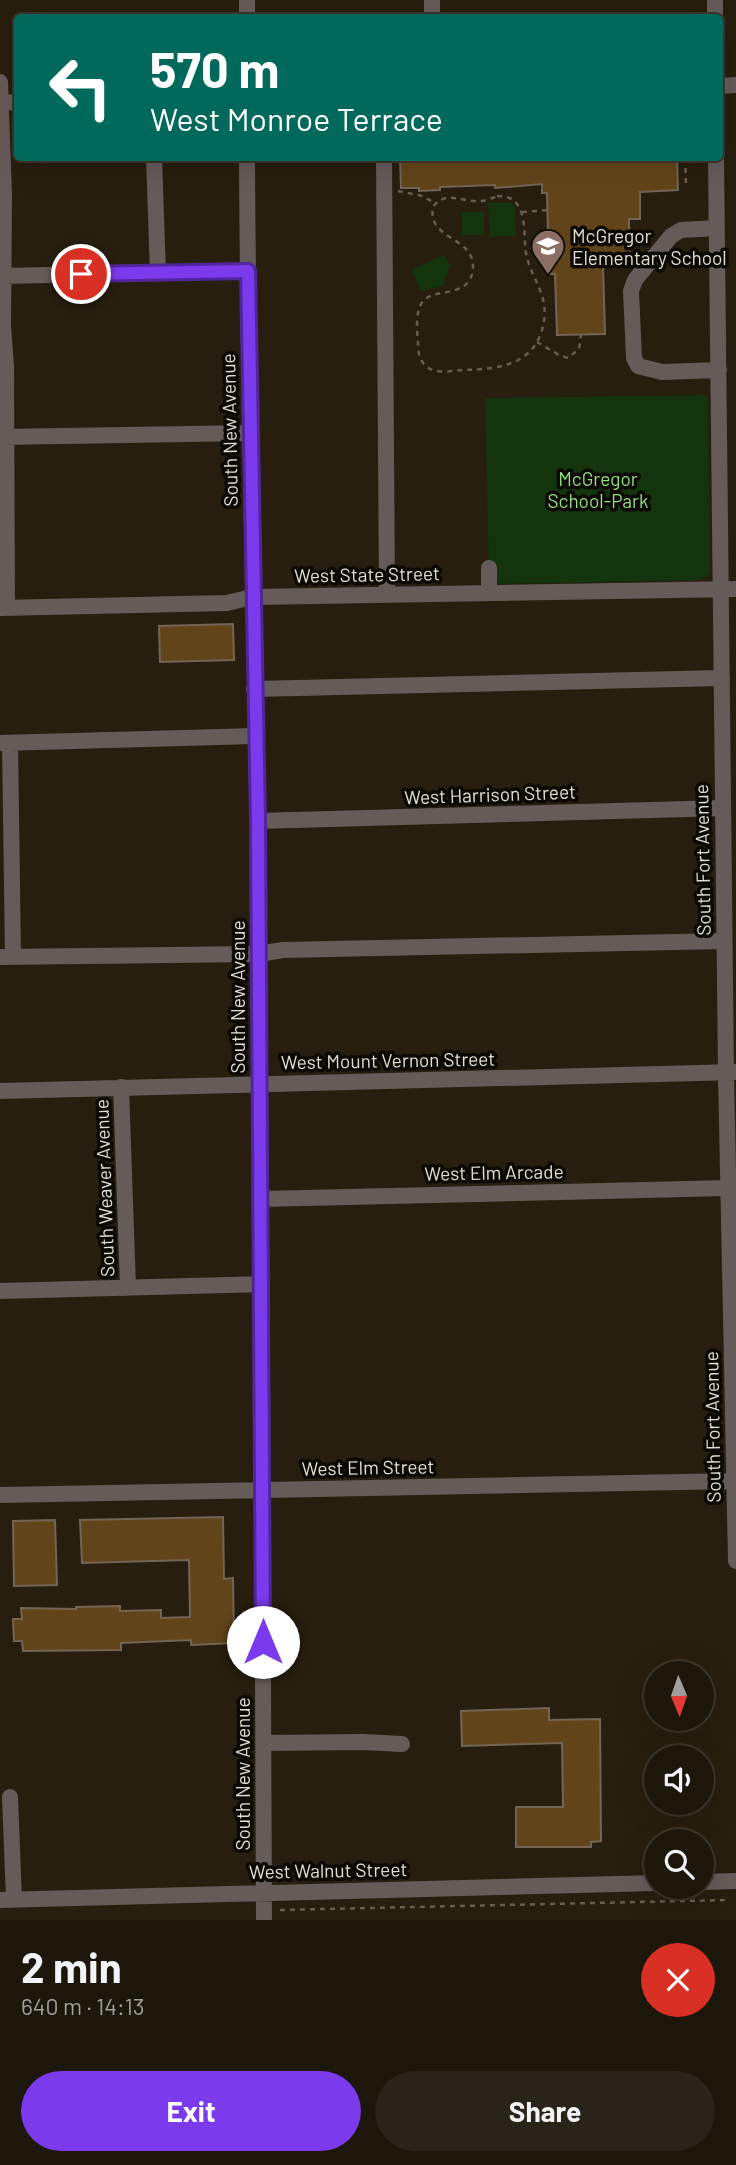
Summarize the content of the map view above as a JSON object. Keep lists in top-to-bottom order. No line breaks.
{"streets":{"street":["South New Avenue","West State Street","West Harrison Street","South Fort Avenue","West Mount Vernon Street","West Elm Arcade","South Weaver Avenue","West Elm Street","West Walnut Street"]},"crossings":[["South New Avenue","West State Street"],["South New Avenue","West Harrison Street"],["South New Avenue","West Mount Vernon Street"],["South New Avenue","West Elm Arcade"],["South New Avenue","West Elm Street"],["South New Avenue","West Walnut Street"],["West State Street","South Fort Avenue"],["West Harrison Street","South Fort Avenue"],["South Fort Avenue","West Mount Vernon Street"],["South Fort Avenue","West Elm Arcade"],["South Fort Avenue","West Elm Street"],["West Mount Vernon Street","South Weaver Avenue"]],"parks":["McGregor School-Park"],"places":{"school or university":["McGregor Elementary School"]},"north":"bottom","page":{"turn":["570 m","West Monroe Terrace"],"heading":["2 min","640 m · 14:13"],"buttons":["Exit","Share"]}}
